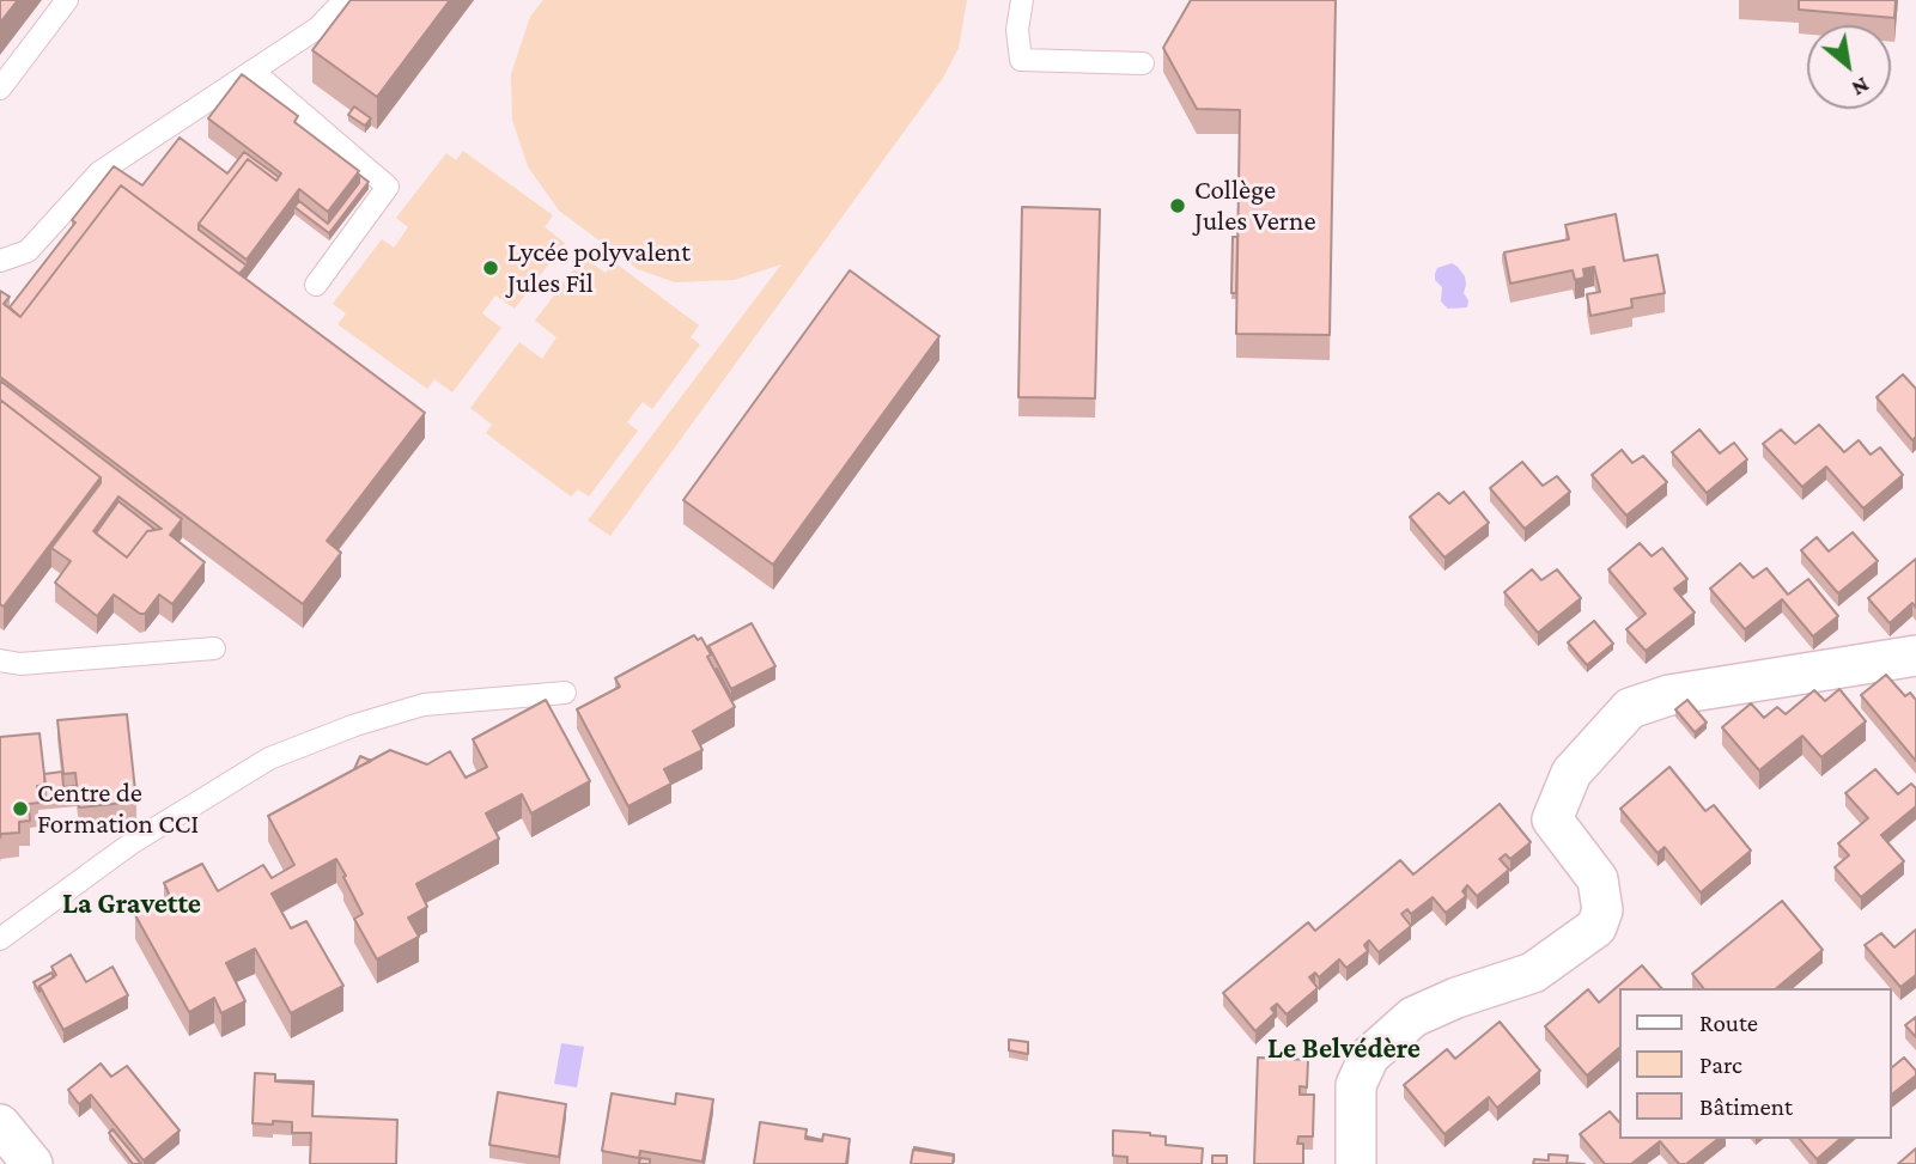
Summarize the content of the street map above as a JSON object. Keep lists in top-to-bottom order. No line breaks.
{"districts":["La Gravette","Le Belvédère"],"places":["Collège Jules Verne","Lycée polyvalent Jules Fil","Centre de Formation CCI"],"legend":["Route","Parc","Bâtiment"],"north":"bottom right"}
